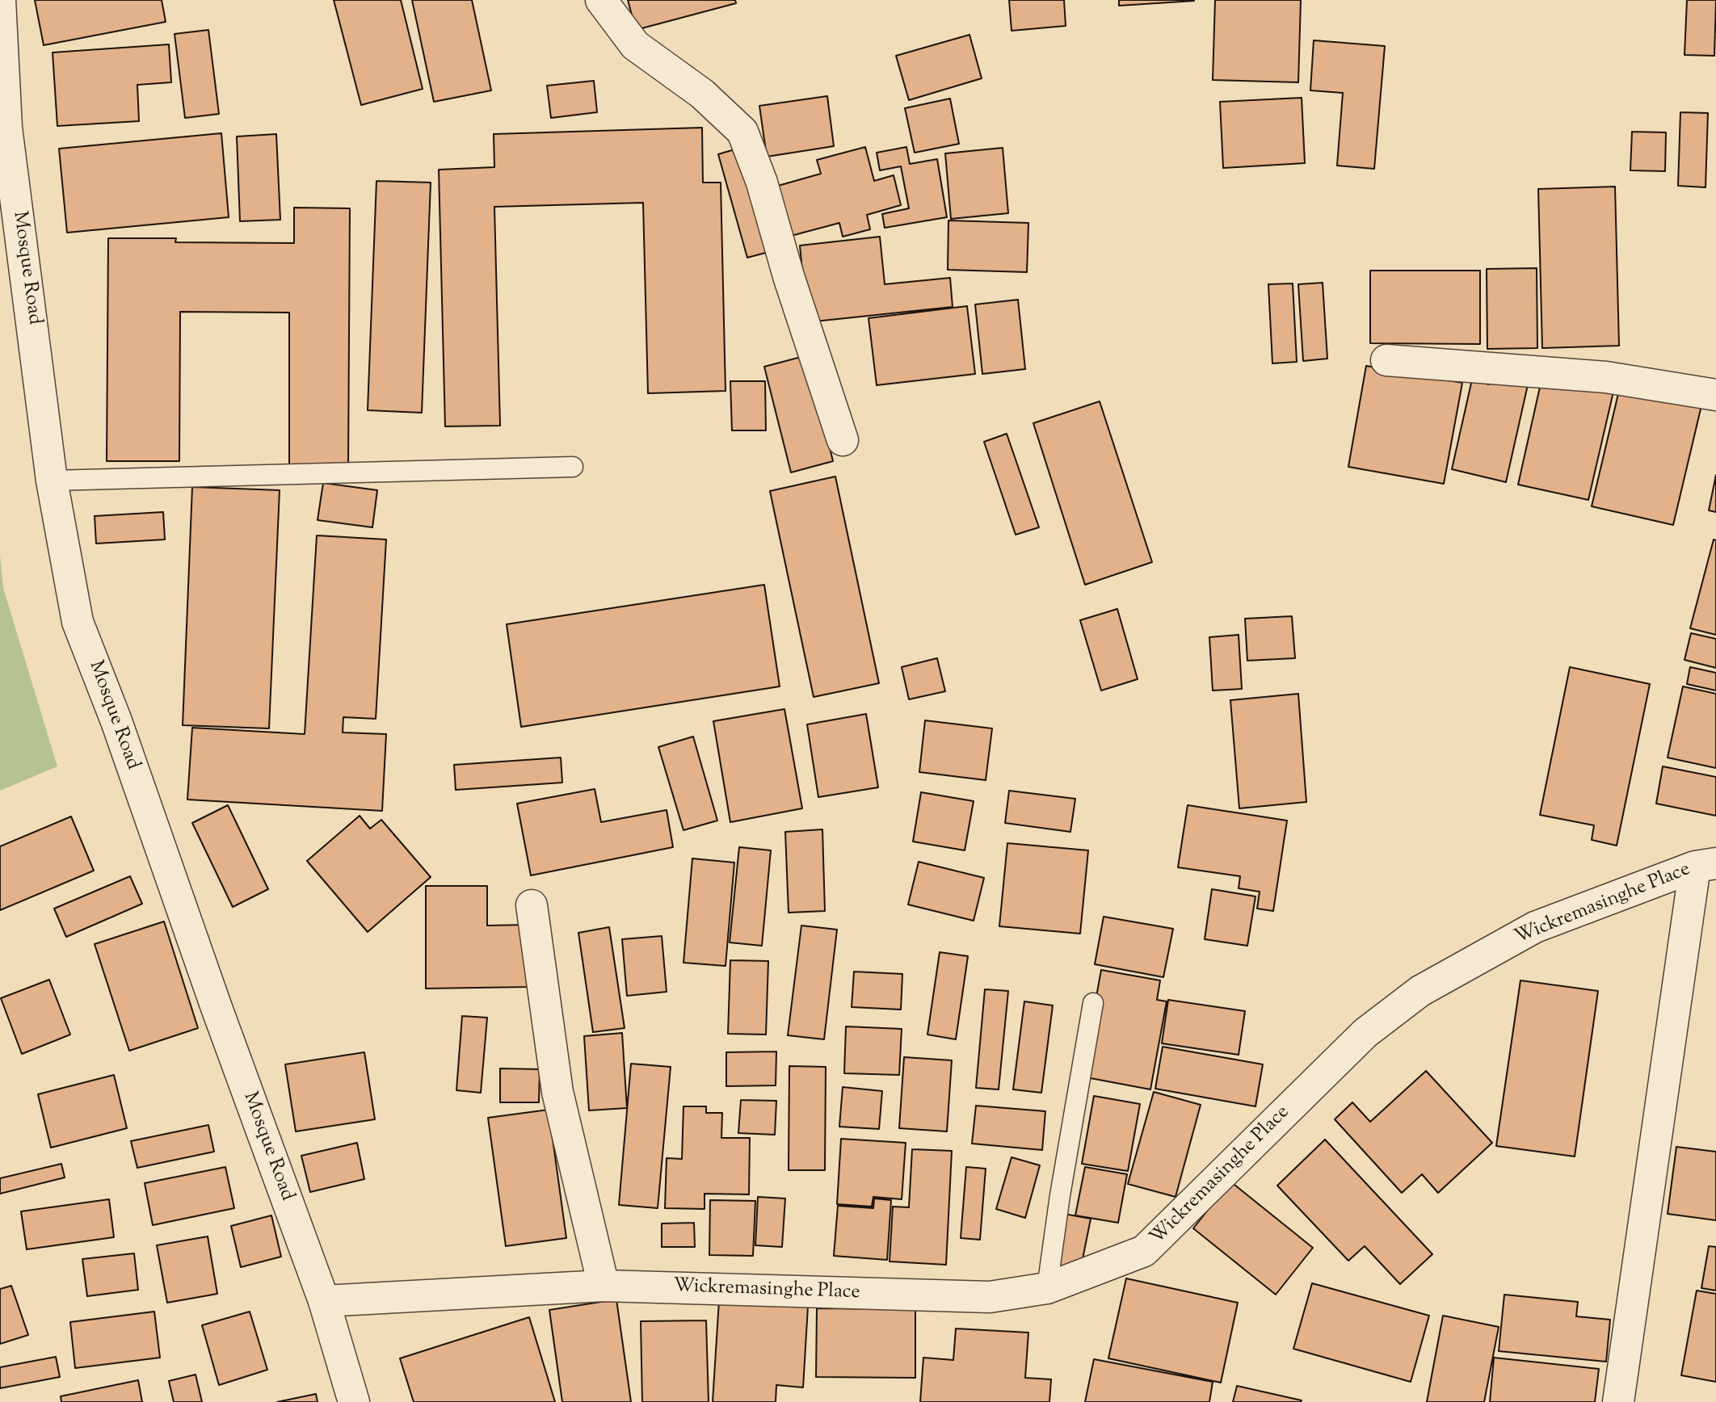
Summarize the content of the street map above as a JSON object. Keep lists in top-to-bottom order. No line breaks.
{"streets":{"street":["Mosque Road","Wickremasinghe Place"]},"crossings":[["Mosque Road","Wickremasinghe Place"]]}
